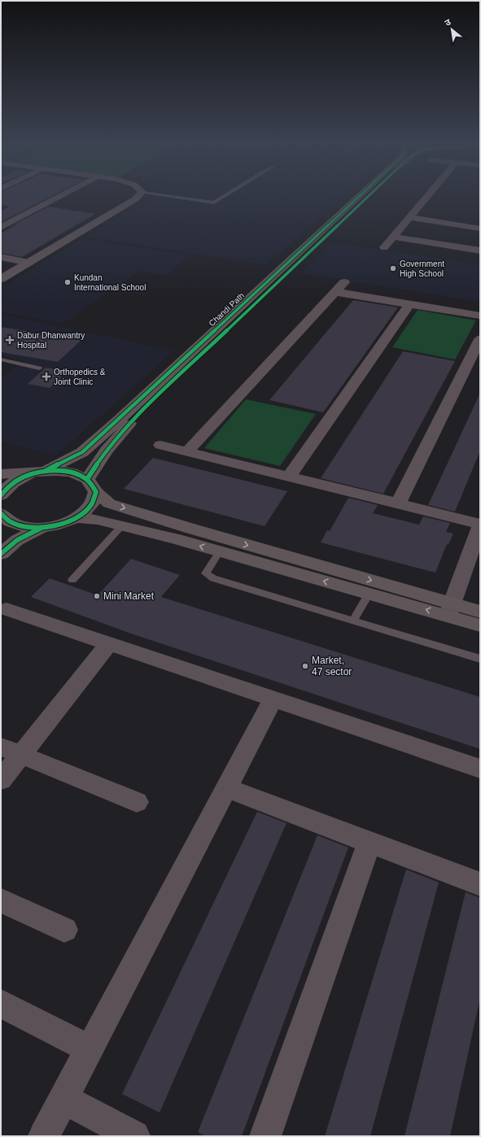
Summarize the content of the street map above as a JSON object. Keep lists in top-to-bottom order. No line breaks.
{"streets":{"main road":["Chandi Path"]},"places":{"other":["Government High School","Kundan International School","Mini Market","Market, 47 sector"],"health":["Dabur Dhanwantry Hospital","Orthopedics & Joint Clinic"]},"north":"top left"}
